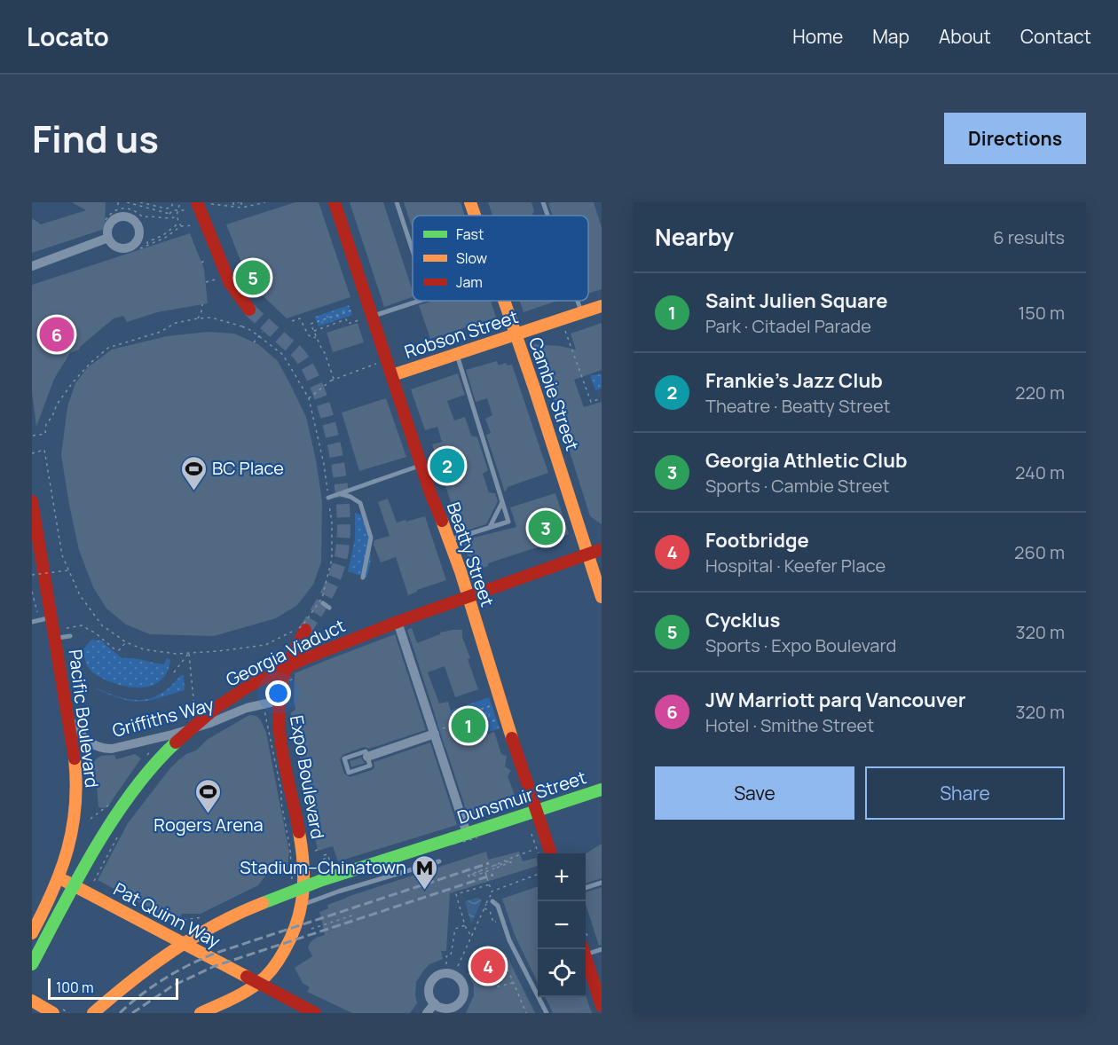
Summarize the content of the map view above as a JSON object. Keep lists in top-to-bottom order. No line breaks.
{"streets":{"main road":["Robson Street","Cambie Street","Beatty Street","Georgia Viaduct","Pacific Boulevard","Expo Boulevard","Dunsmuir Street","Pat Quinn Way"],"street":["Griffiths Way"]},"crossings":[["Robson Street","Cambie Street"],["Robson Street","Beatty Street"],["Cambie Street","Georgia Viaduct"],["Beatty Street","Georgia Viaduct"],["Beatty Street","Dunsmuir Street"],["Griffiths Way","Pacific Boulevard"],["Griffiths Way","Expo Boulevard"],["Pacific Boulevard","Pat Quinn Way"],["Expo Boulevard","Pat Quinn Way"]],"places":{"sports":["BC Place","Rogers Arena"],"metro station":["Stadium–Chinatown"]},"legend":["Fast","Slow","Jam"],"scale_bar":"100 m","page":{"header":"Locato","nav":["Home","Map","About","Contact"],"title":"Find us","buttons":["Directions",["Save","Share"]],"heading":["Nearby","6 results"],"pins":["5","6","2","3","1","4"],"list":[{"mark":"1","name":"Saint Julien Square","note":"Park · Citadel Parade","value":"150 m"},{"mark":"2","name":"Frankie's Jazz Club","note":"Theatre · Beatty Street","value":"220 m"},{"mark":"3","name":"Georgia Athletic Club","note":"Sports · Cambie Street","value":"240 m"},{"mark":"4","name":"Footbridge","note":"Hospital · Keefer Place","value":"260 m"},{"mark":"5","name":"Cycklus","note":"Sports · Expo Boulevard","value":"320 m"},{"mark":"6","name":"JW Marriott parq Vancouver","note":"Hotel · Smithe Street","value":"320 m"}],"map_buttons":["+","−"],"scale":"100 m"}}
